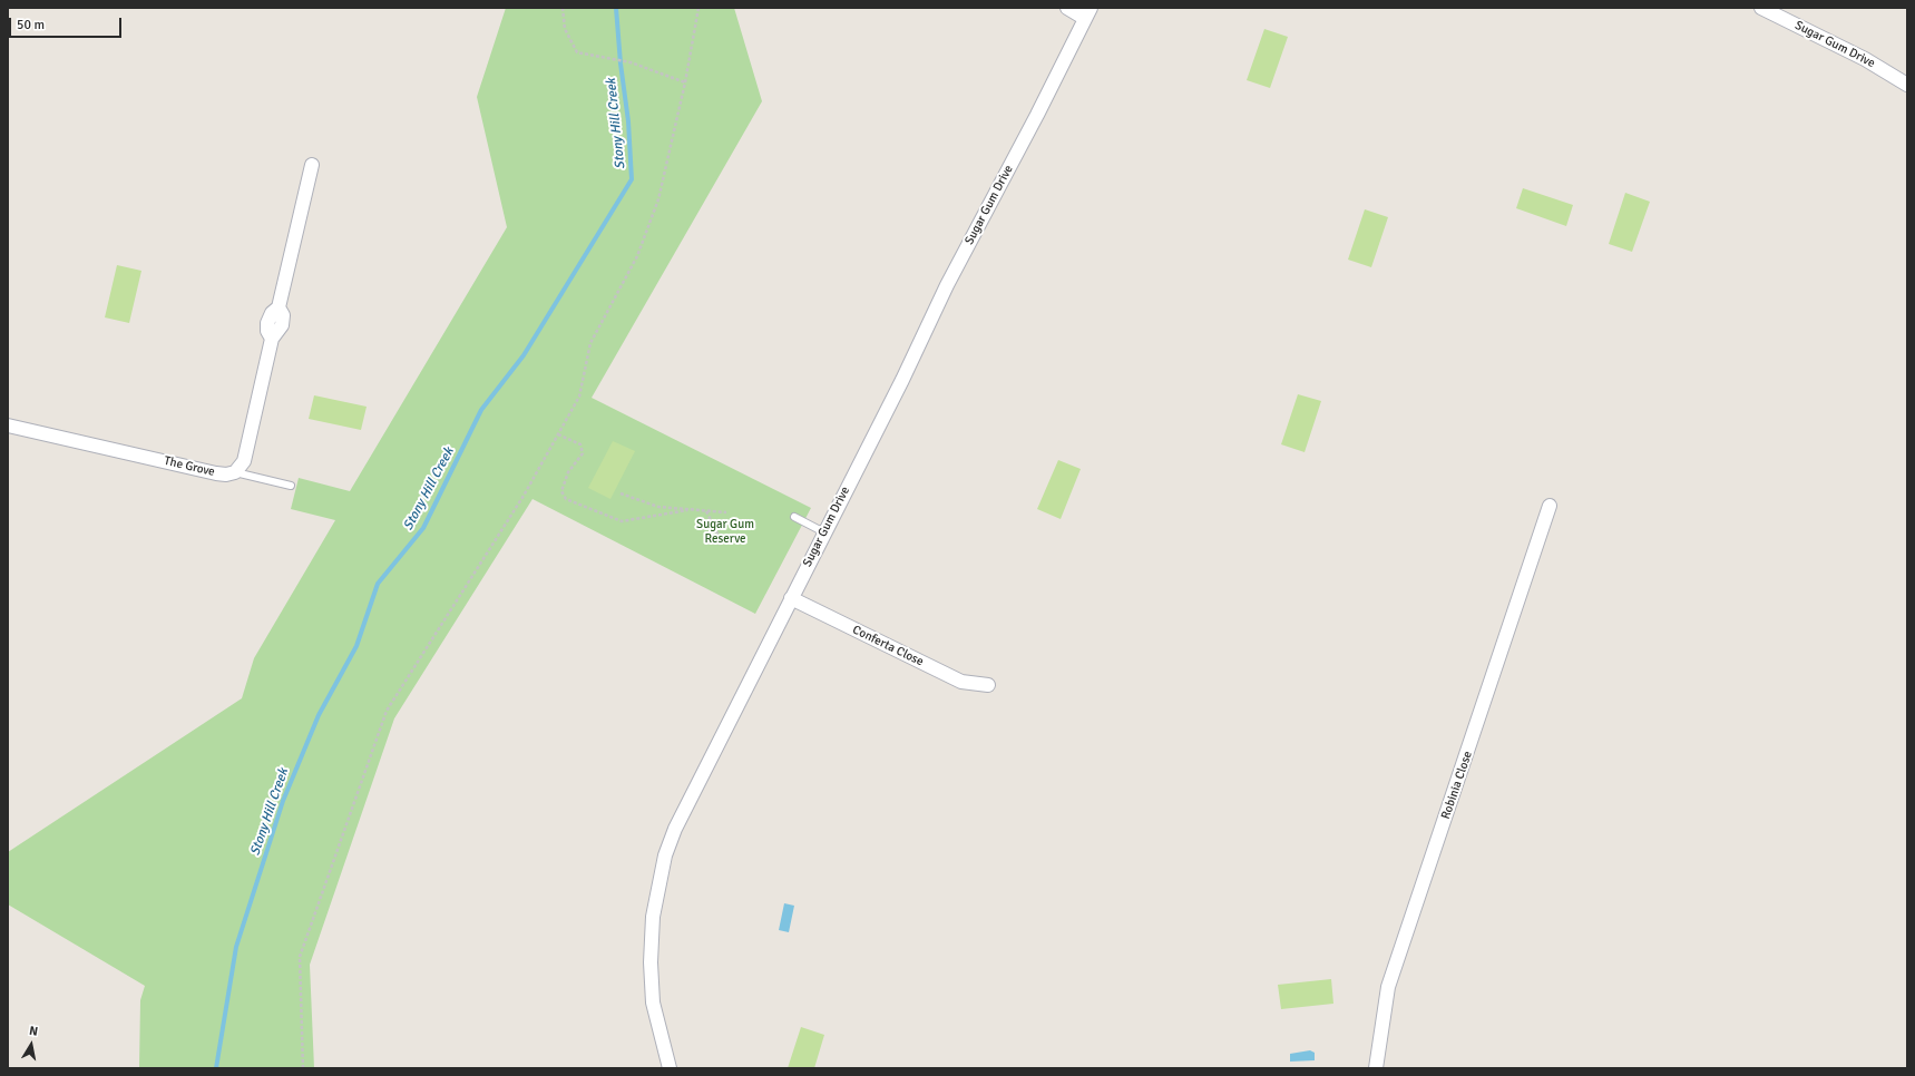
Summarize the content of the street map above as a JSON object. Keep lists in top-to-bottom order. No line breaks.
{"streets":{"street":["Sugar Gum Drive","The Grove","Conferta Close","Robinia Close"]},"crossings":[["Sugar Gum Drive","Conferta Close"]],"water":["Stony Hill Creek"],"parks":["Sugar Gum Reserve"],"scale_bar":"50 m","north":"top"}
